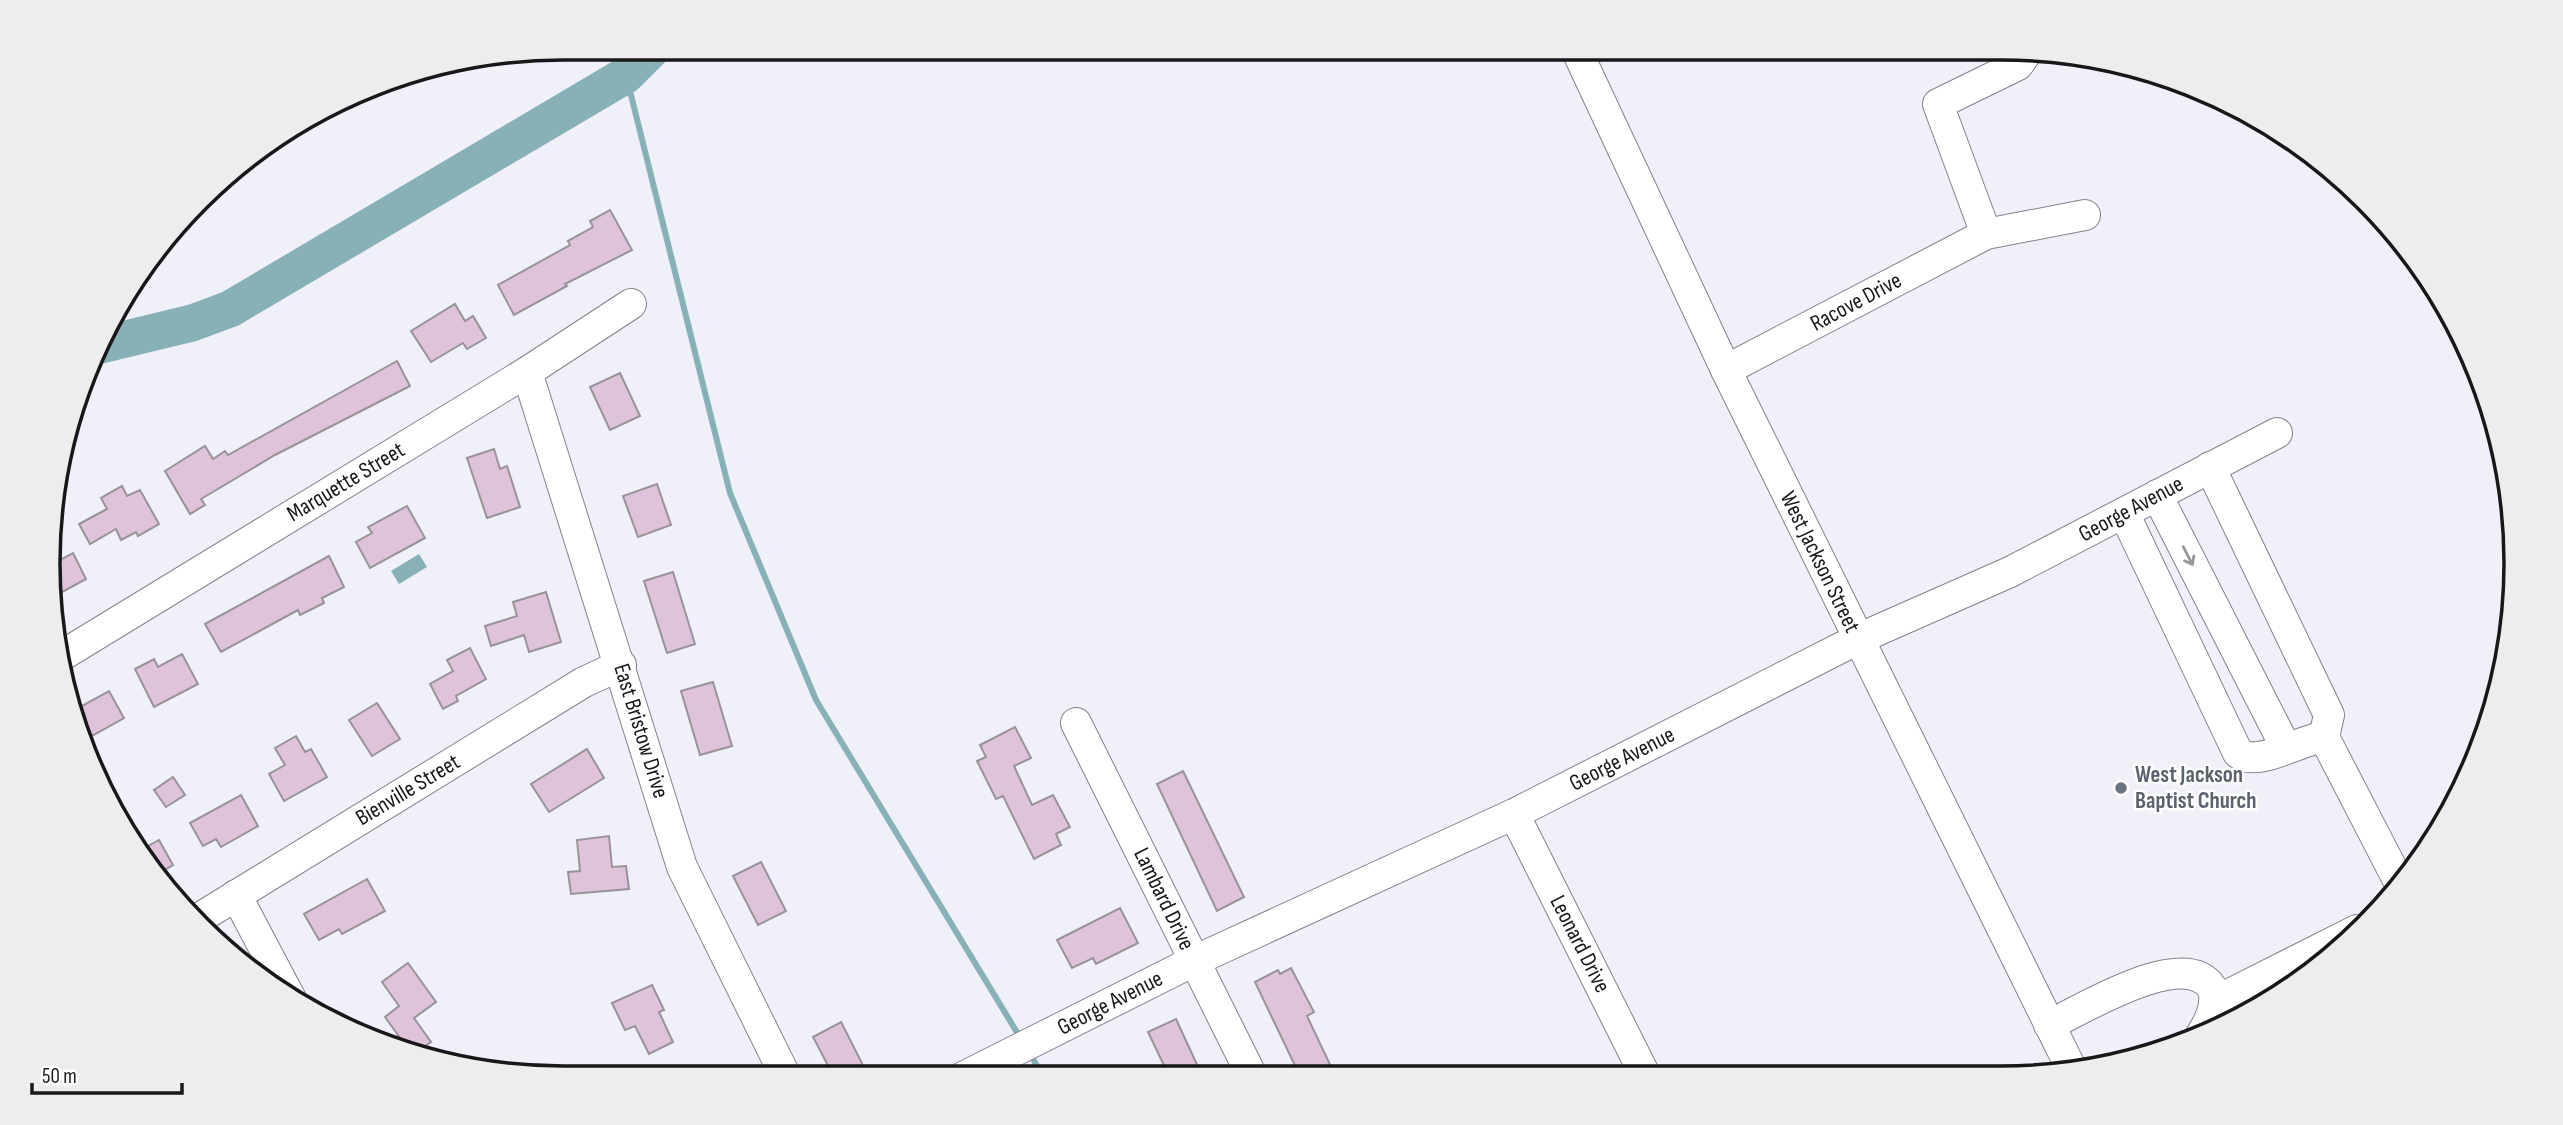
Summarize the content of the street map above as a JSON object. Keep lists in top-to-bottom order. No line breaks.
{"streets":{"street":["Racove Drive","Marquette Street","George Avenue","West Jackson Street","East Bristow Drive","Bienville Street","Lambard Drive","Leonard Drive"]},"crossings":[["Racove Drive","West Jackson Street"],["Marquette Street","East Bristow Drive"],["George Avenue","West Jackson Street"],["George Avenue","Lambard Drive"],["George Avenue","Leonard Drive"],["East Bristow Drive","Bienville Street"]],"places":["West Jackson Baptist Church"],"scale_bar":"50 m"}
